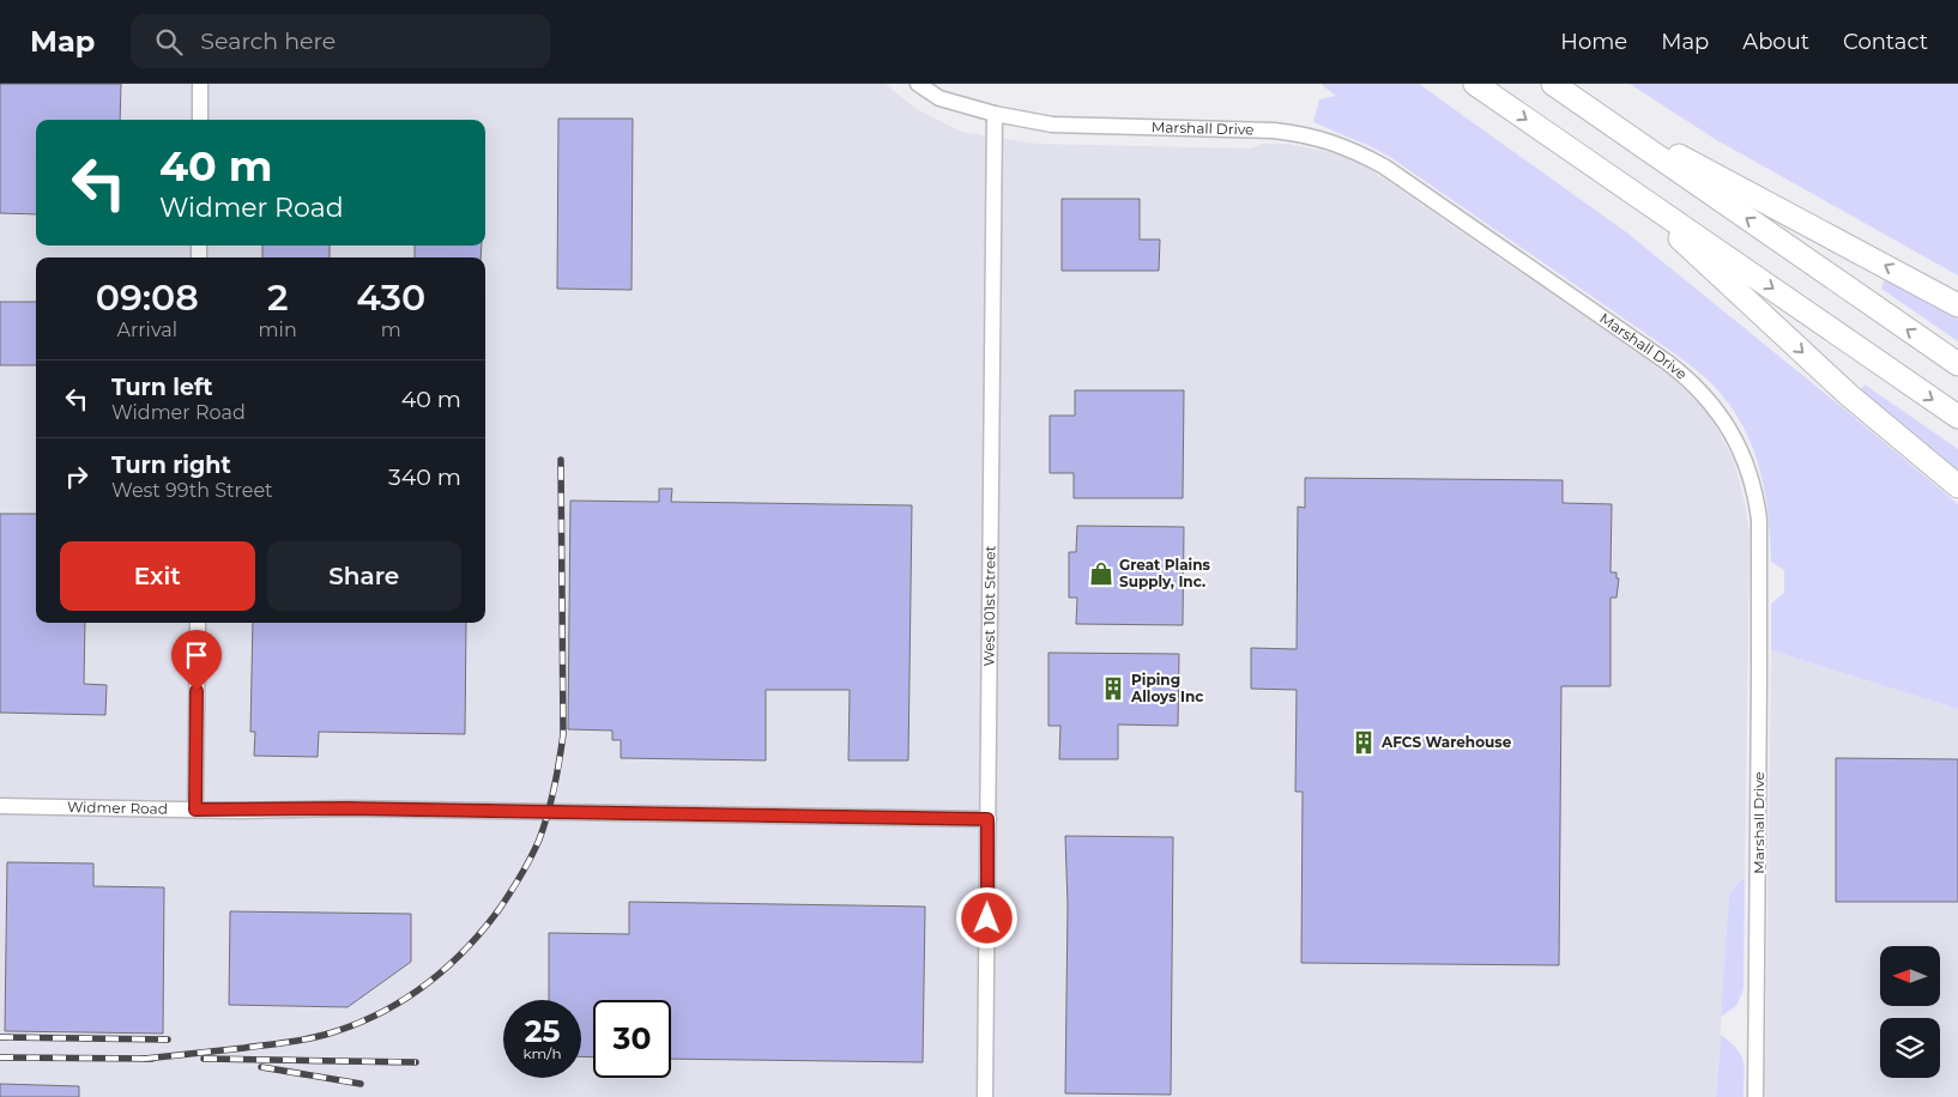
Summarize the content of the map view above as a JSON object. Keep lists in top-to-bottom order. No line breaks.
{"streets":{"street":["Marshall Drive","West 101st Street","Widmer Road"]},"crossings":[["Marshall Drive","West 101st Street"],["West 101st Street","Widmer Road"]],"places":{"shop":["Great Plains Supply, Inc."],"building":["Piping Alloys Inc","AFCS Warehouse"]},"north":"left","page":{"header":"Map","search":"Search here","nav":["Home","Map","About","Contact"],"turn":["40 m","Widmer Road"],"eta":["09:08","Arrival","2","min","430","m"],"list":[{"name":"Turn left","note":"Widmer Road","value":"40 m"},{"name":"Turn right","note":"West 99th Street","value":"340 m"}],"buttons":["Exit","Share"],"speed":"25 km/h","limit":"30"}}
